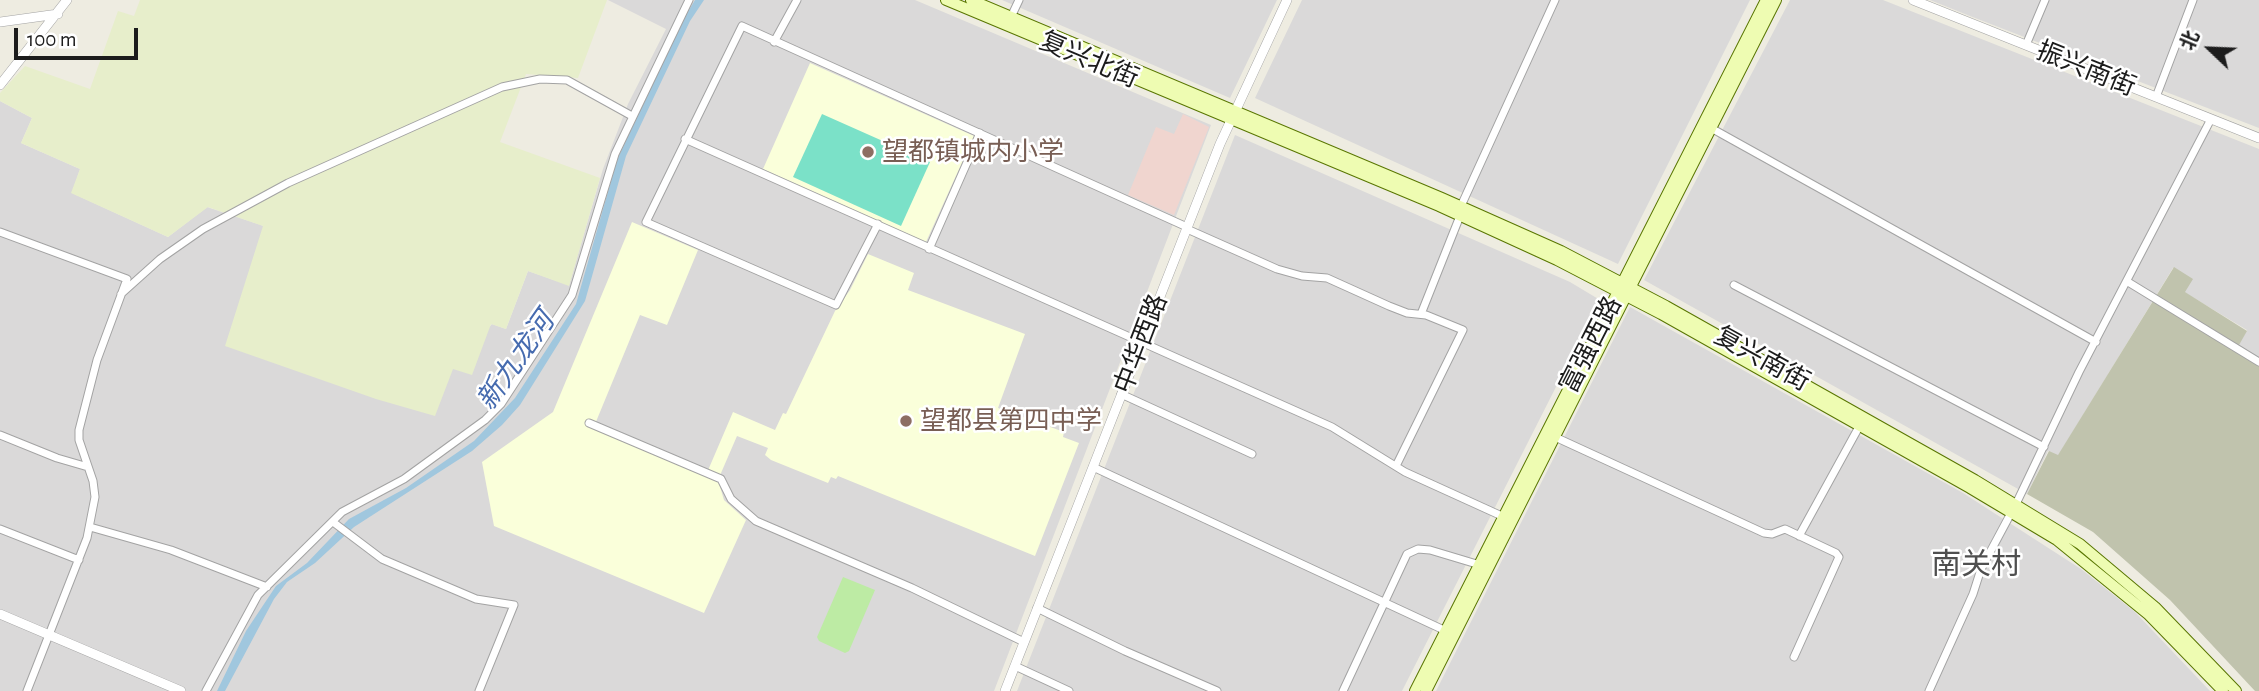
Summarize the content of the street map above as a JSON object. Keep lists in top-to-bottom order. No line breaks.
{"streets":{"main road":["复兴北街","富强西路","复兴南街"],"street":["振兴南街","中华西路"]},"crossings":[["复兴北街","中华西路"],["复兴北街","复兴南街"],["中华西路","复兴南街"],["富强西路","复兴南街"]],"districts":["南关村"],"water":["新九龙河"],"places":["望都镇城内小学","望都县第四中学"],"scale_bar":"100 m","north":"top left"}
